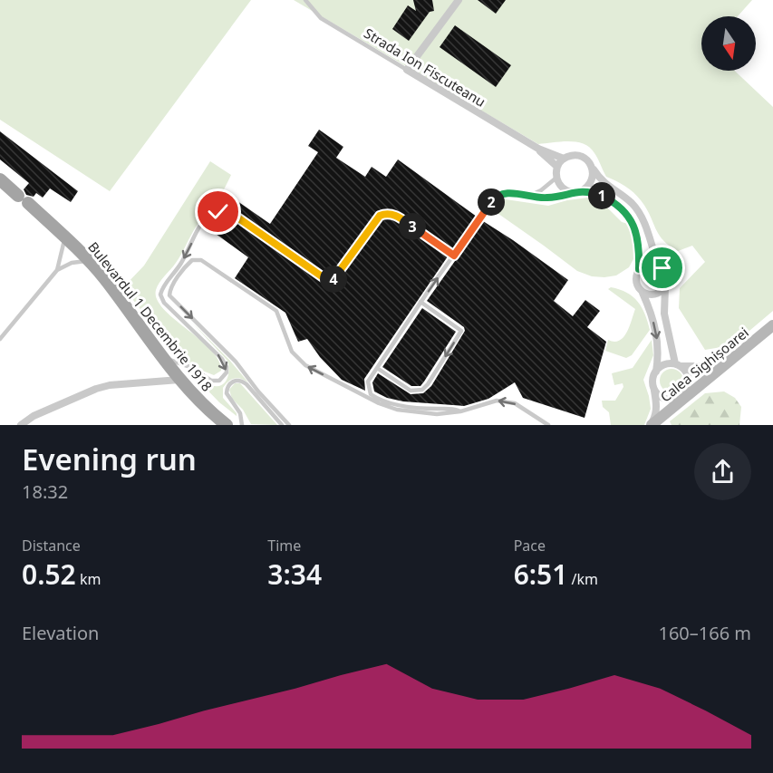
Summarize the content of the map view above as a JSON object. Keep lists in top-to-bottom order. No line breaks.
{"streets":{"main road":["Bulevardul 1 Decembrie 1918","Calea Sighișoarei"],"street":["Strada Ion Fiscuteanu"]},"north":"bottom","page":{"pins":["1","2","3","4"],"heading":["Evening run","18:32"],"stats":[["Distance","0.52 km"],["Time","3:34"],["Pace","6:51 /km"]],"chart":["Elevation","160–166 m"]}}
